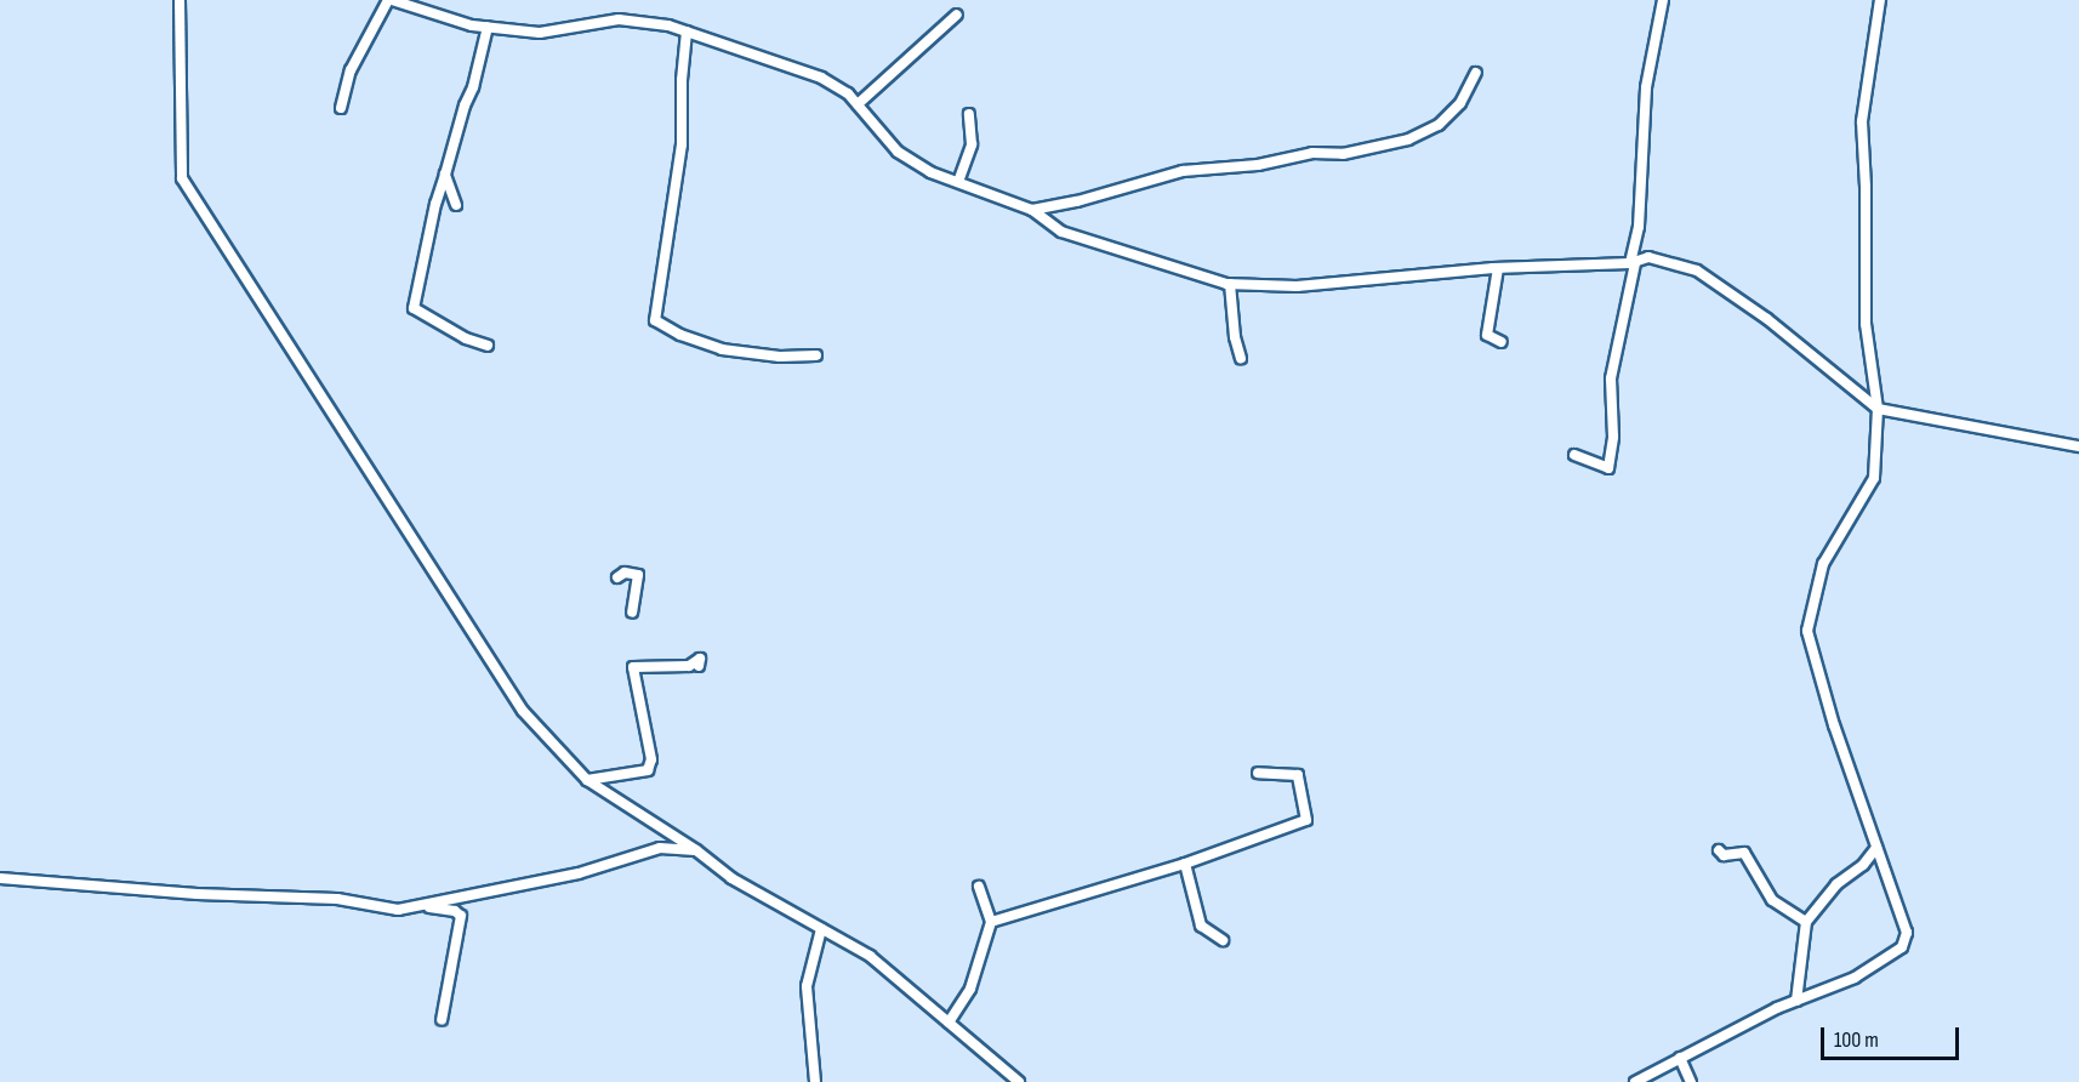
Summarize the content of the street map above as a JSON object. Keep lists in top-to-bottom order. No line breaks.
{"scale_bar":"100 m"}
